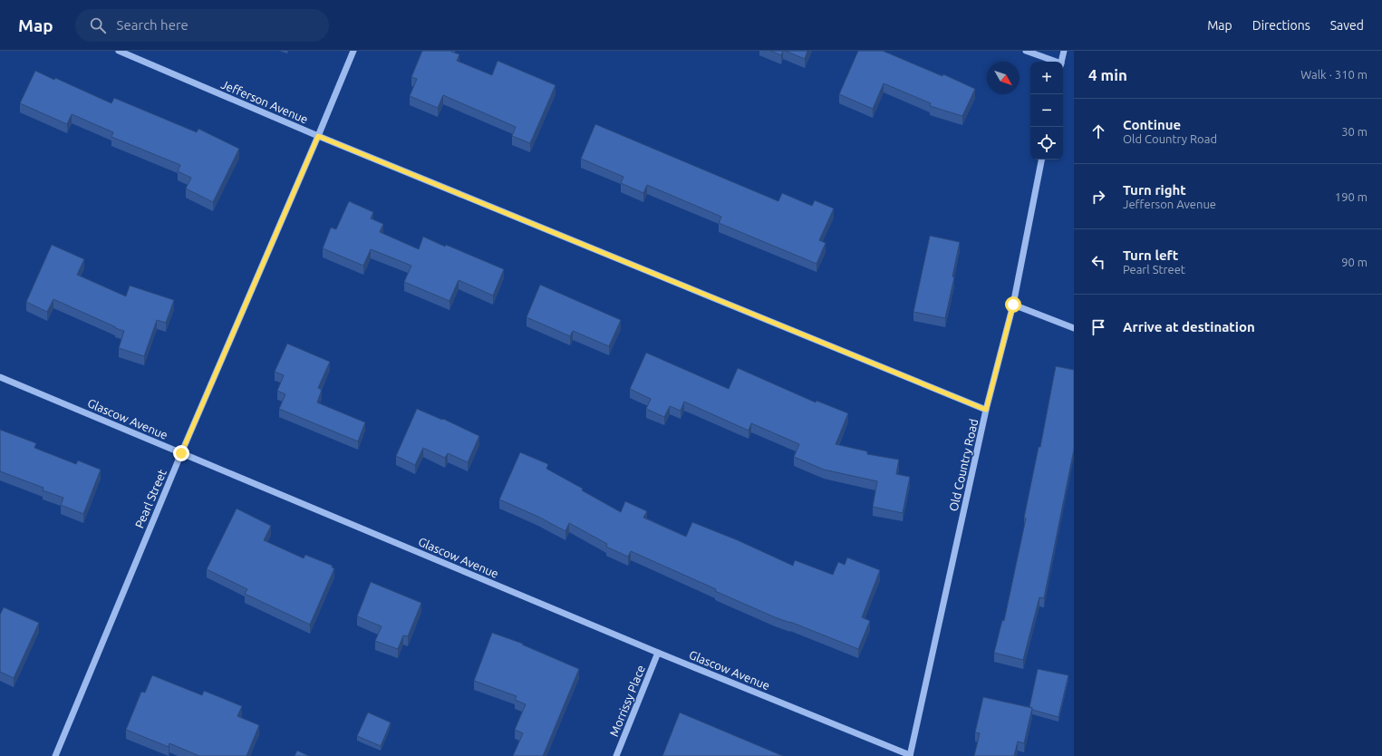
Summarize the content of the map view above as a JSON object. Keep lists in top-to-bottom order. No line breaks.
{"streets":{"street":["Jefferson Avenue","Glascow Avenue","Old Country Road","Pearl Street","Morrissy Place"]},"crossings":[["Jefferson Avenue","Old Country Road"],["Jefferson Avenue","Pearl Street"],["Glascow Avenue","Old Country Road"],["Glascow Avenue","Pearl Street"],["Glascow Avenue","Morrissy Place"]],"north":"bottom right","page":{"header":"Map","search":"Search here","nav":["Map","Directions","Saved"],"heading":["4 min","Walk · 310 m"],"map_buttons":["+","−"],"list":[["Continue","Old Country Road","30 m"],["Turn right","Jefferson Avenue","190 m"],["Turn left","Pearl Street","90 m"],"Arrive at destination"]}}
